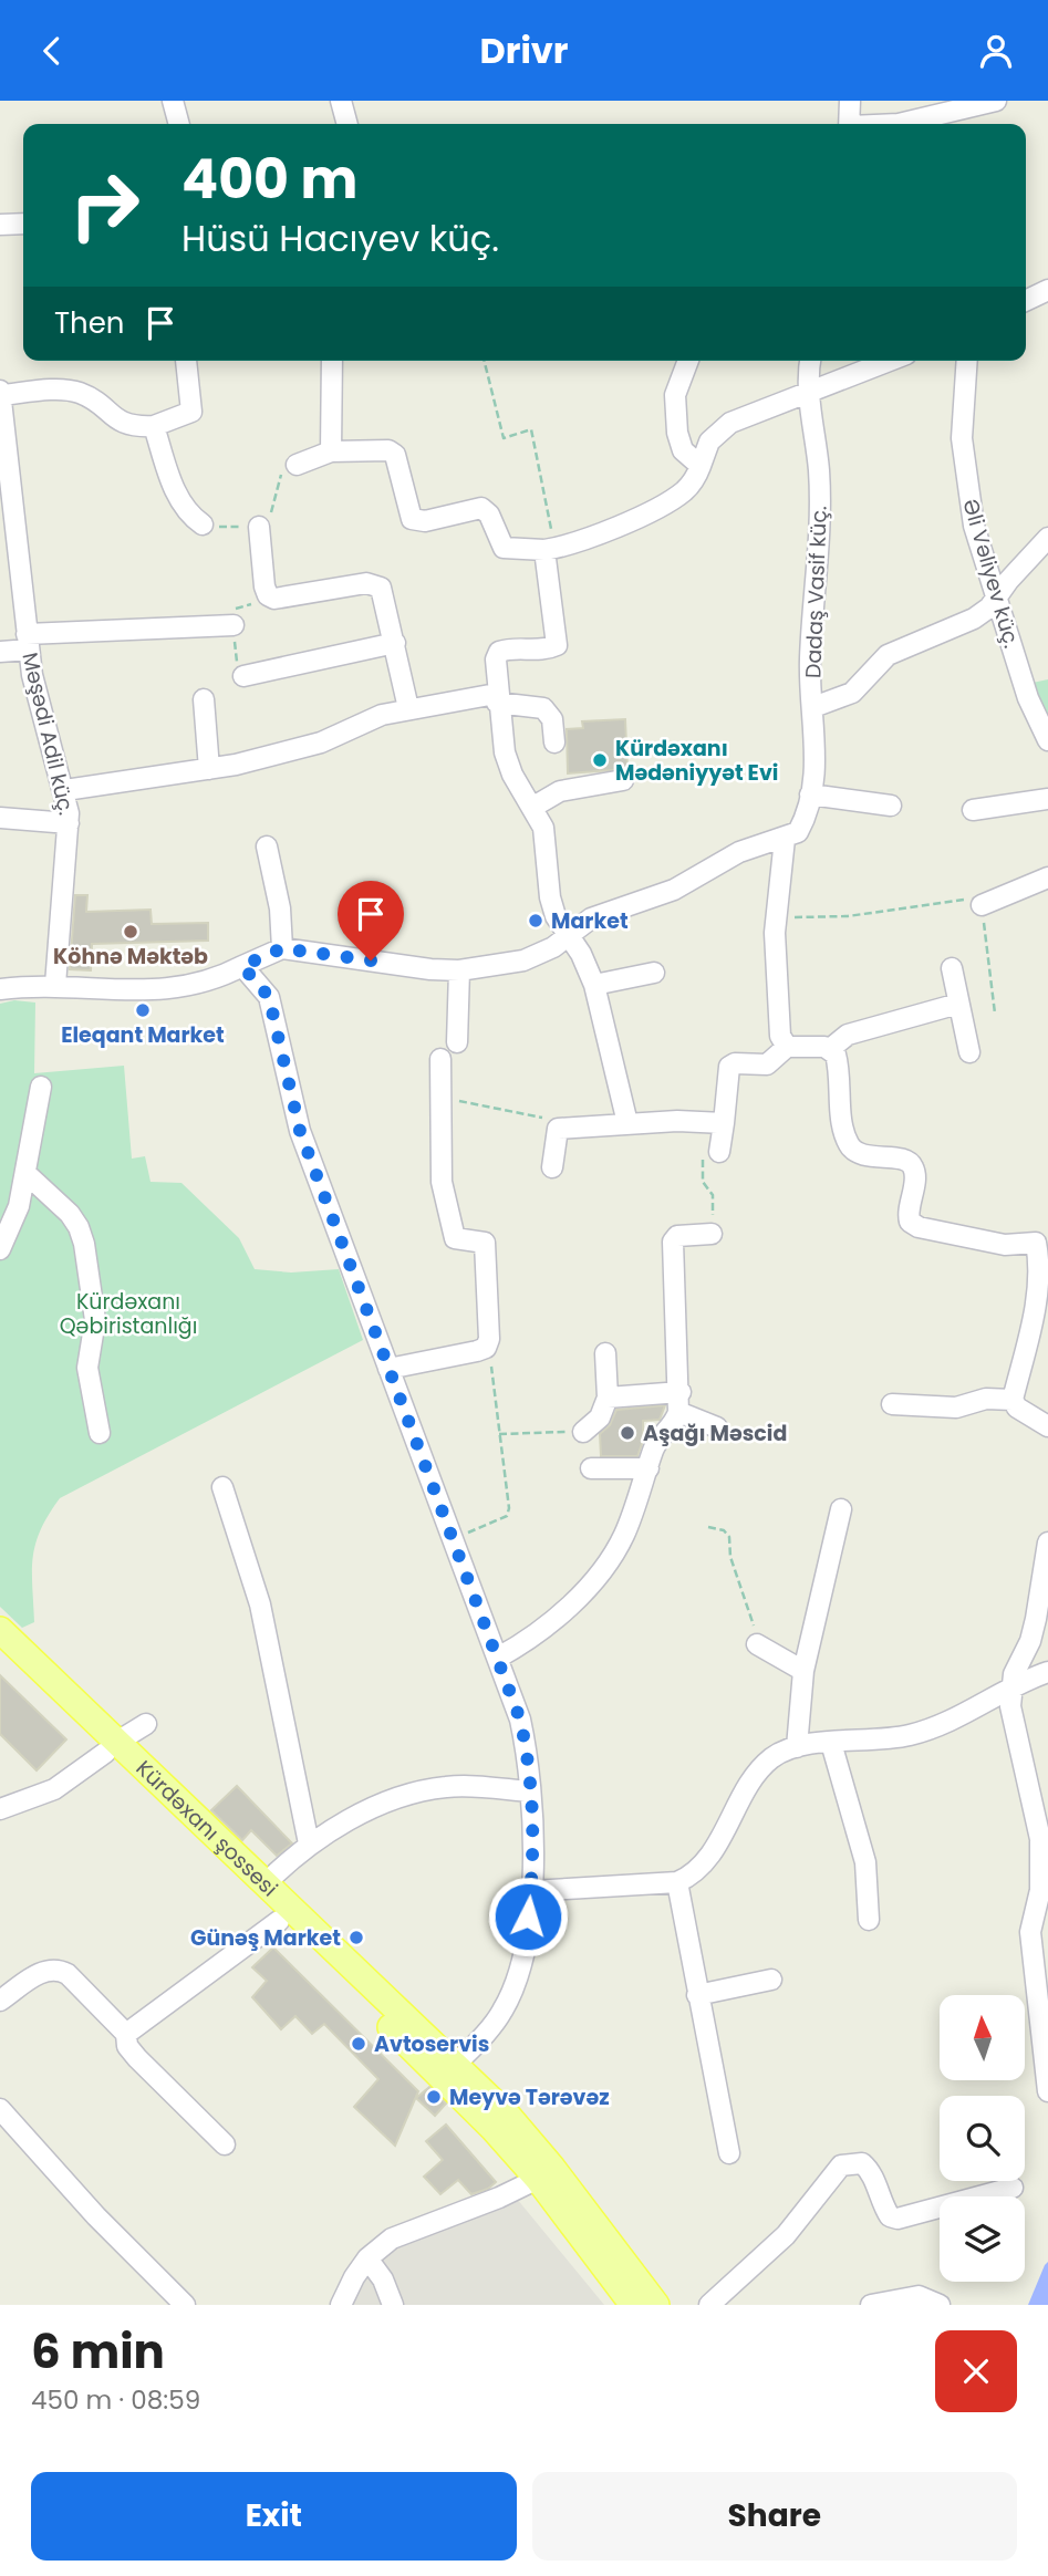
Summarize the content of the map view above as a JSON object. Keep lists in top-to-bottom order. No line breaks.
{"streets":{"main road":["Kürdəxanı şossesi"],"street":["Əli Vəliyev küç.","Dadaş Vasif küç.","Məşədi Adil küç."]},"parks":["Kürdəxanı Qəbiristanlığı"],"places":["Kürdəxanı Mədəniyyət Evi","Market","Köhnə Məktəb","Eleqant Market","Aşağı Məscid","Günəş Market","Avtoservis","Meyvə Tərəvəz"],"north":"top","page":{"header":"Drivr","turn":["400 m","Hüsü Hacıyev küç."],"then":"Then","heading":["6 min","450 m · 08:59"],"buttons":["Exit","Share"]}}
